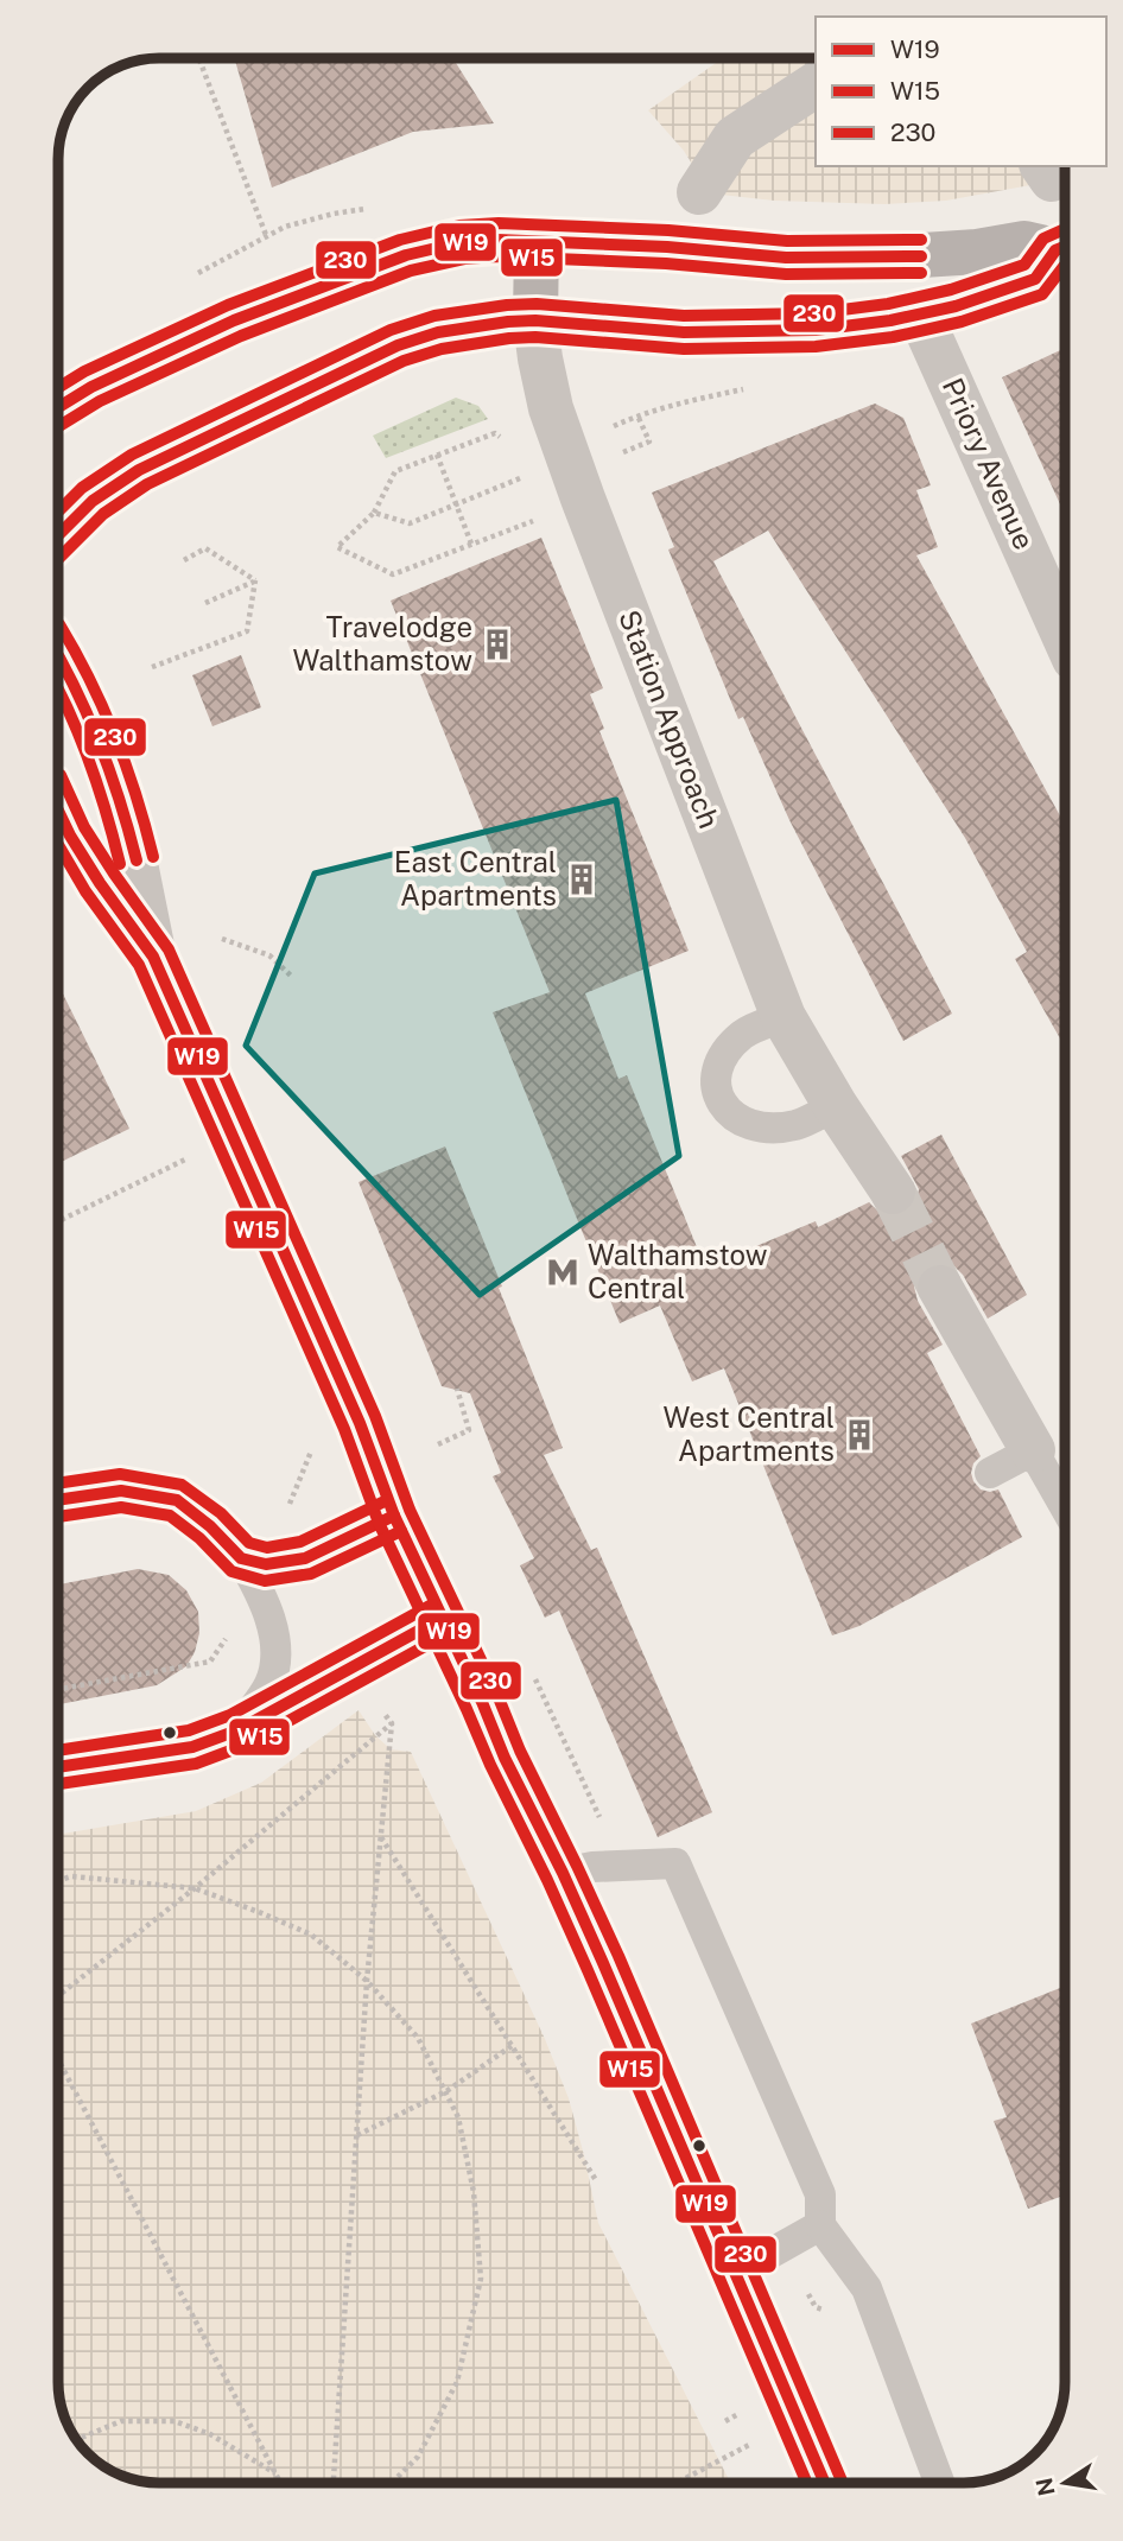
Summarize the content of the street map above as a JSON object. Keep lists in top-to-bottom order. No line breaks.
{"streets":{"street":["Priory Avenue","Station Approach"]},"places":{"building":["Travelodge Walthamstow","East Central Apartments","West Central Apartments"],"metro station":["Walthamstow Central"]},"lines":["transit line 230","transit line W19","transit line W15"],"legend":["W19","W15","230"],"north":"left"}
